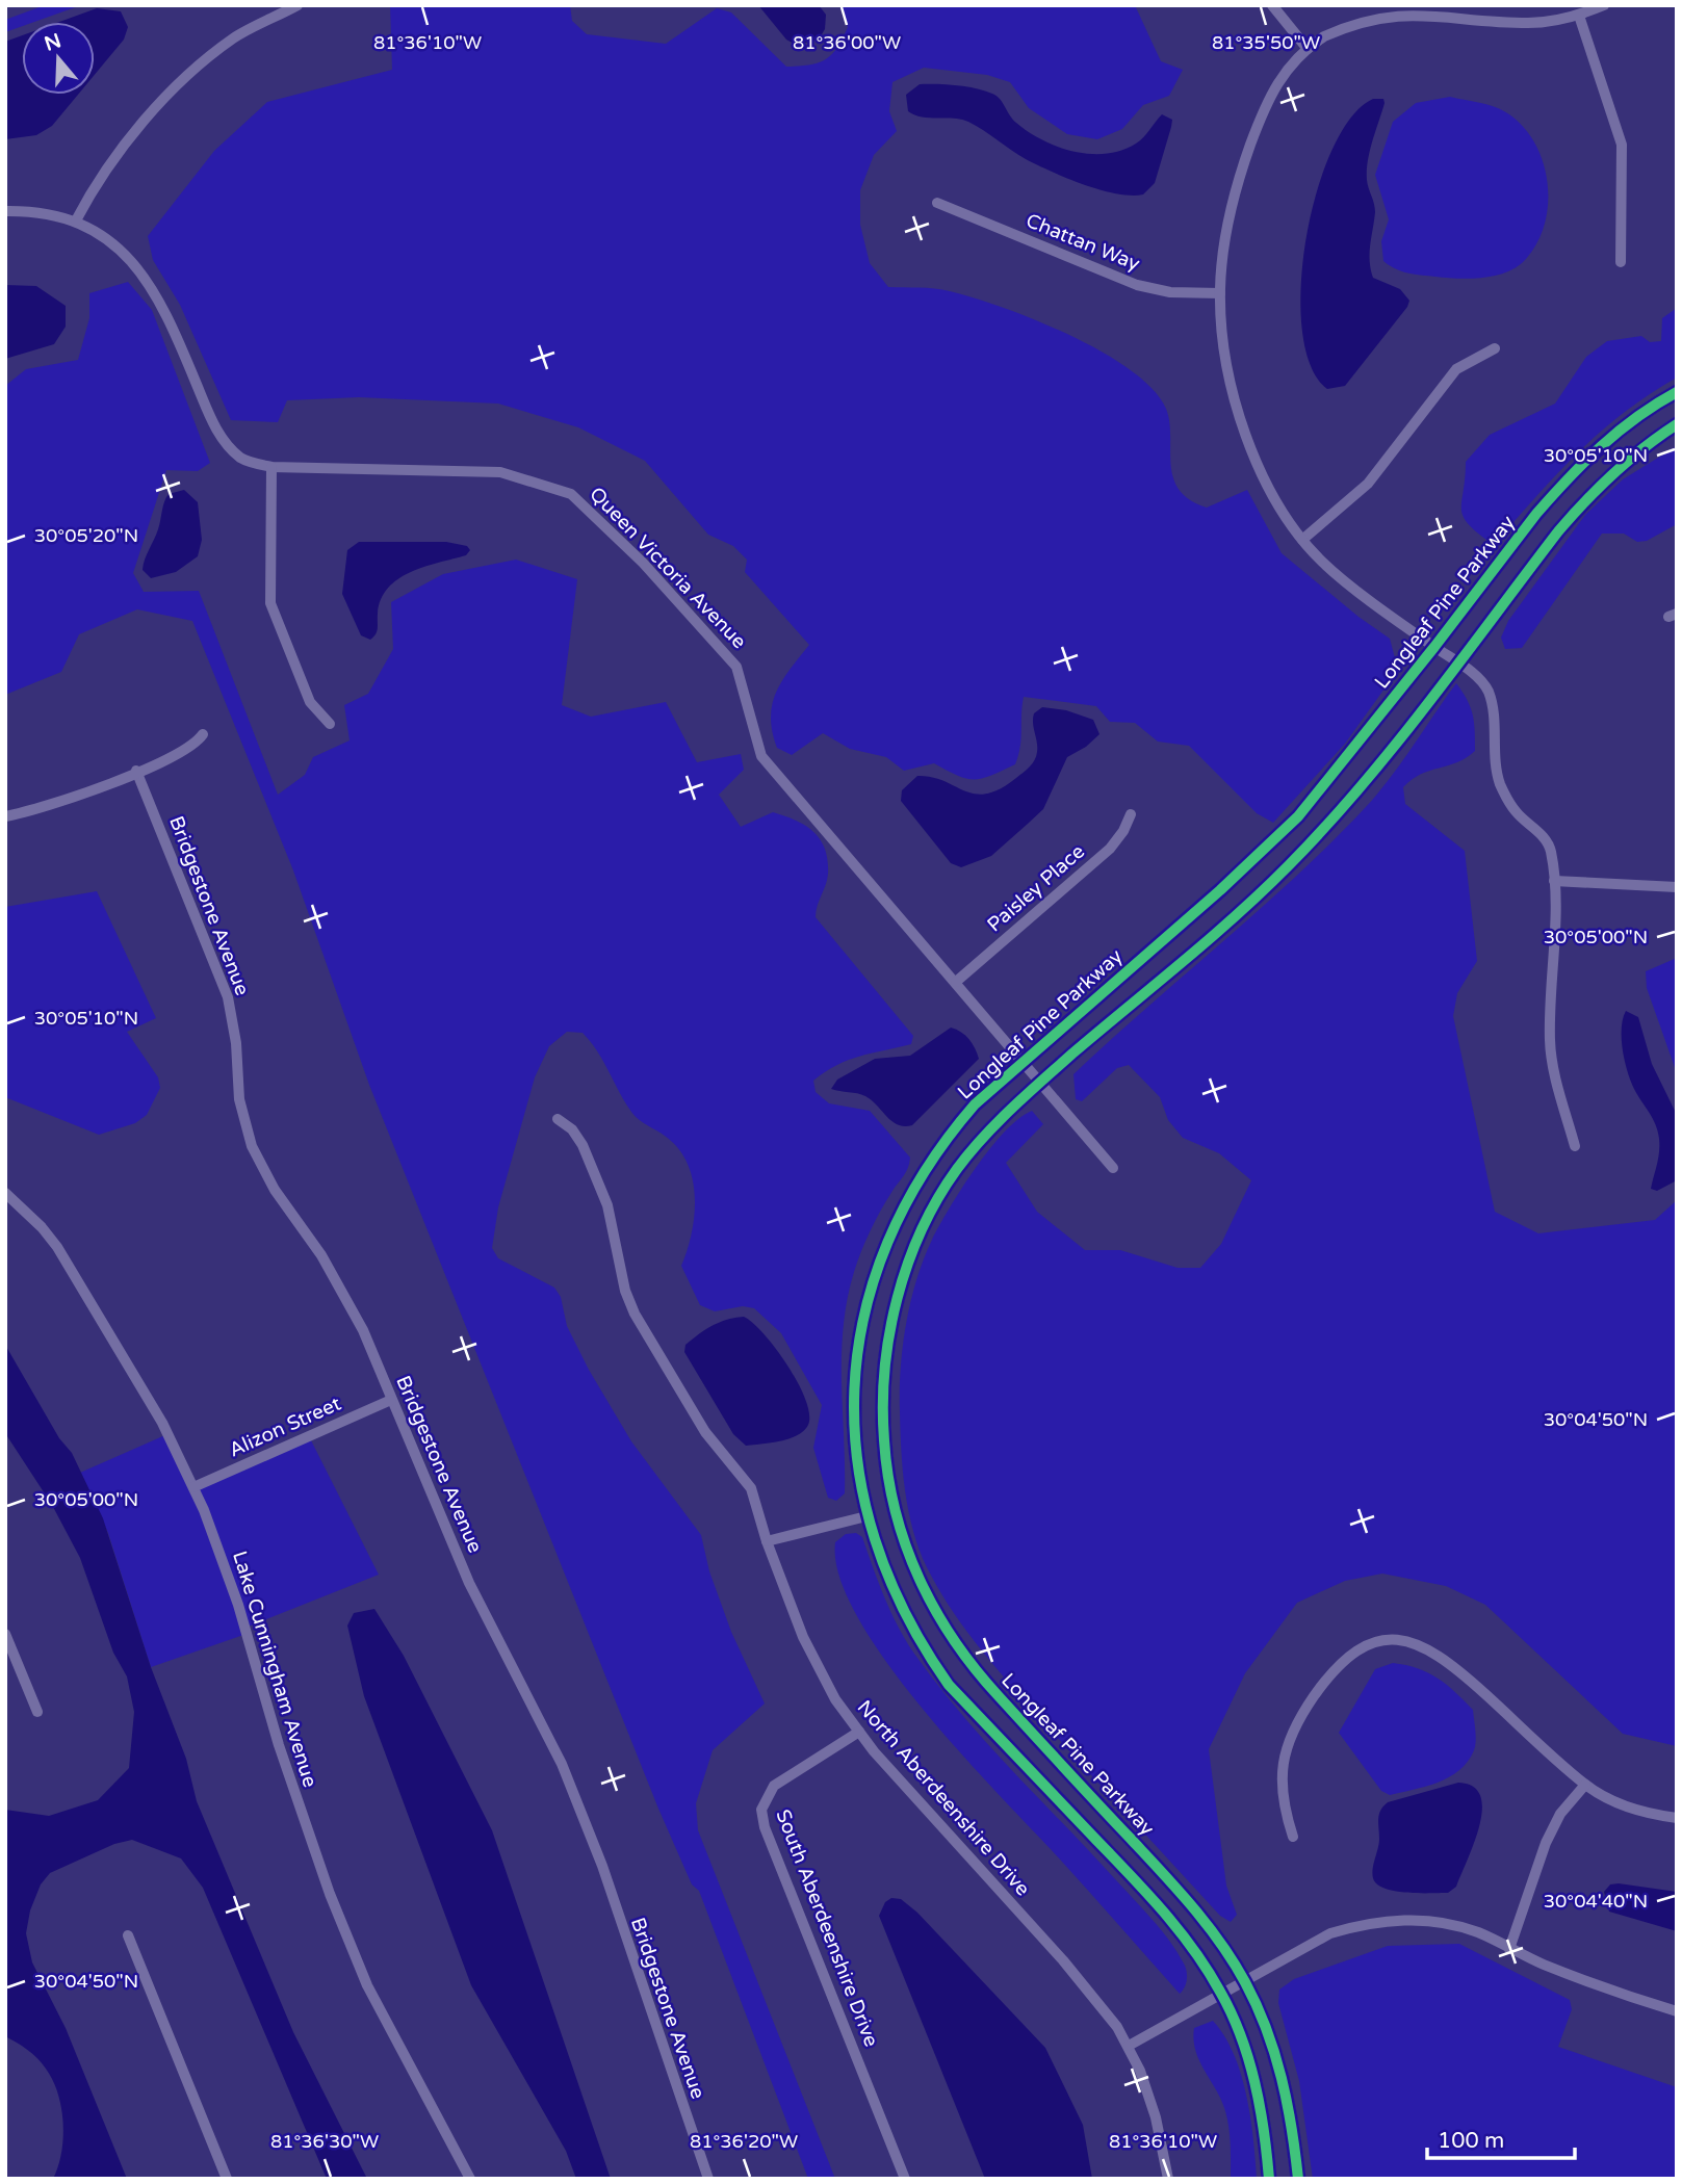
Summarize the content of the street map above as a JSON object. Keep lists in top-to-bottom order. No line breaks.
{"streets":{"main road":["Longleaf Pine Parkway"],"street":["Chattan Way","Queen Victoria Avenue","Paisley Place","Bridgestone Avenue","Alizon Street","Lake Cunningham Avenue","North Aberdeenshire Drive","South Aberdeenshire Drive"]},"crossings":[["Queen Victoria Avenue","Longleaf Pine Parkway"],["Queen Victoria Avenue","Paisley Place"],["Bridgestone Avenue","Alizon Street"],["Alizon Street","Lake Cunningham Avenue"],["North Aberdeenshire Drive","South Aberdeenshire Drive"]],"scale_bar":"100 m","north":"top","coordinates":["81°36'10\"W","81°36'00\"W","81°35'50\"W","30°05'10\"N","30°05'20\"N","30°05'00\"N","30°04'50\"N","30°04'40\"N","81°36'30\"W","81°36'20\"W"]}
